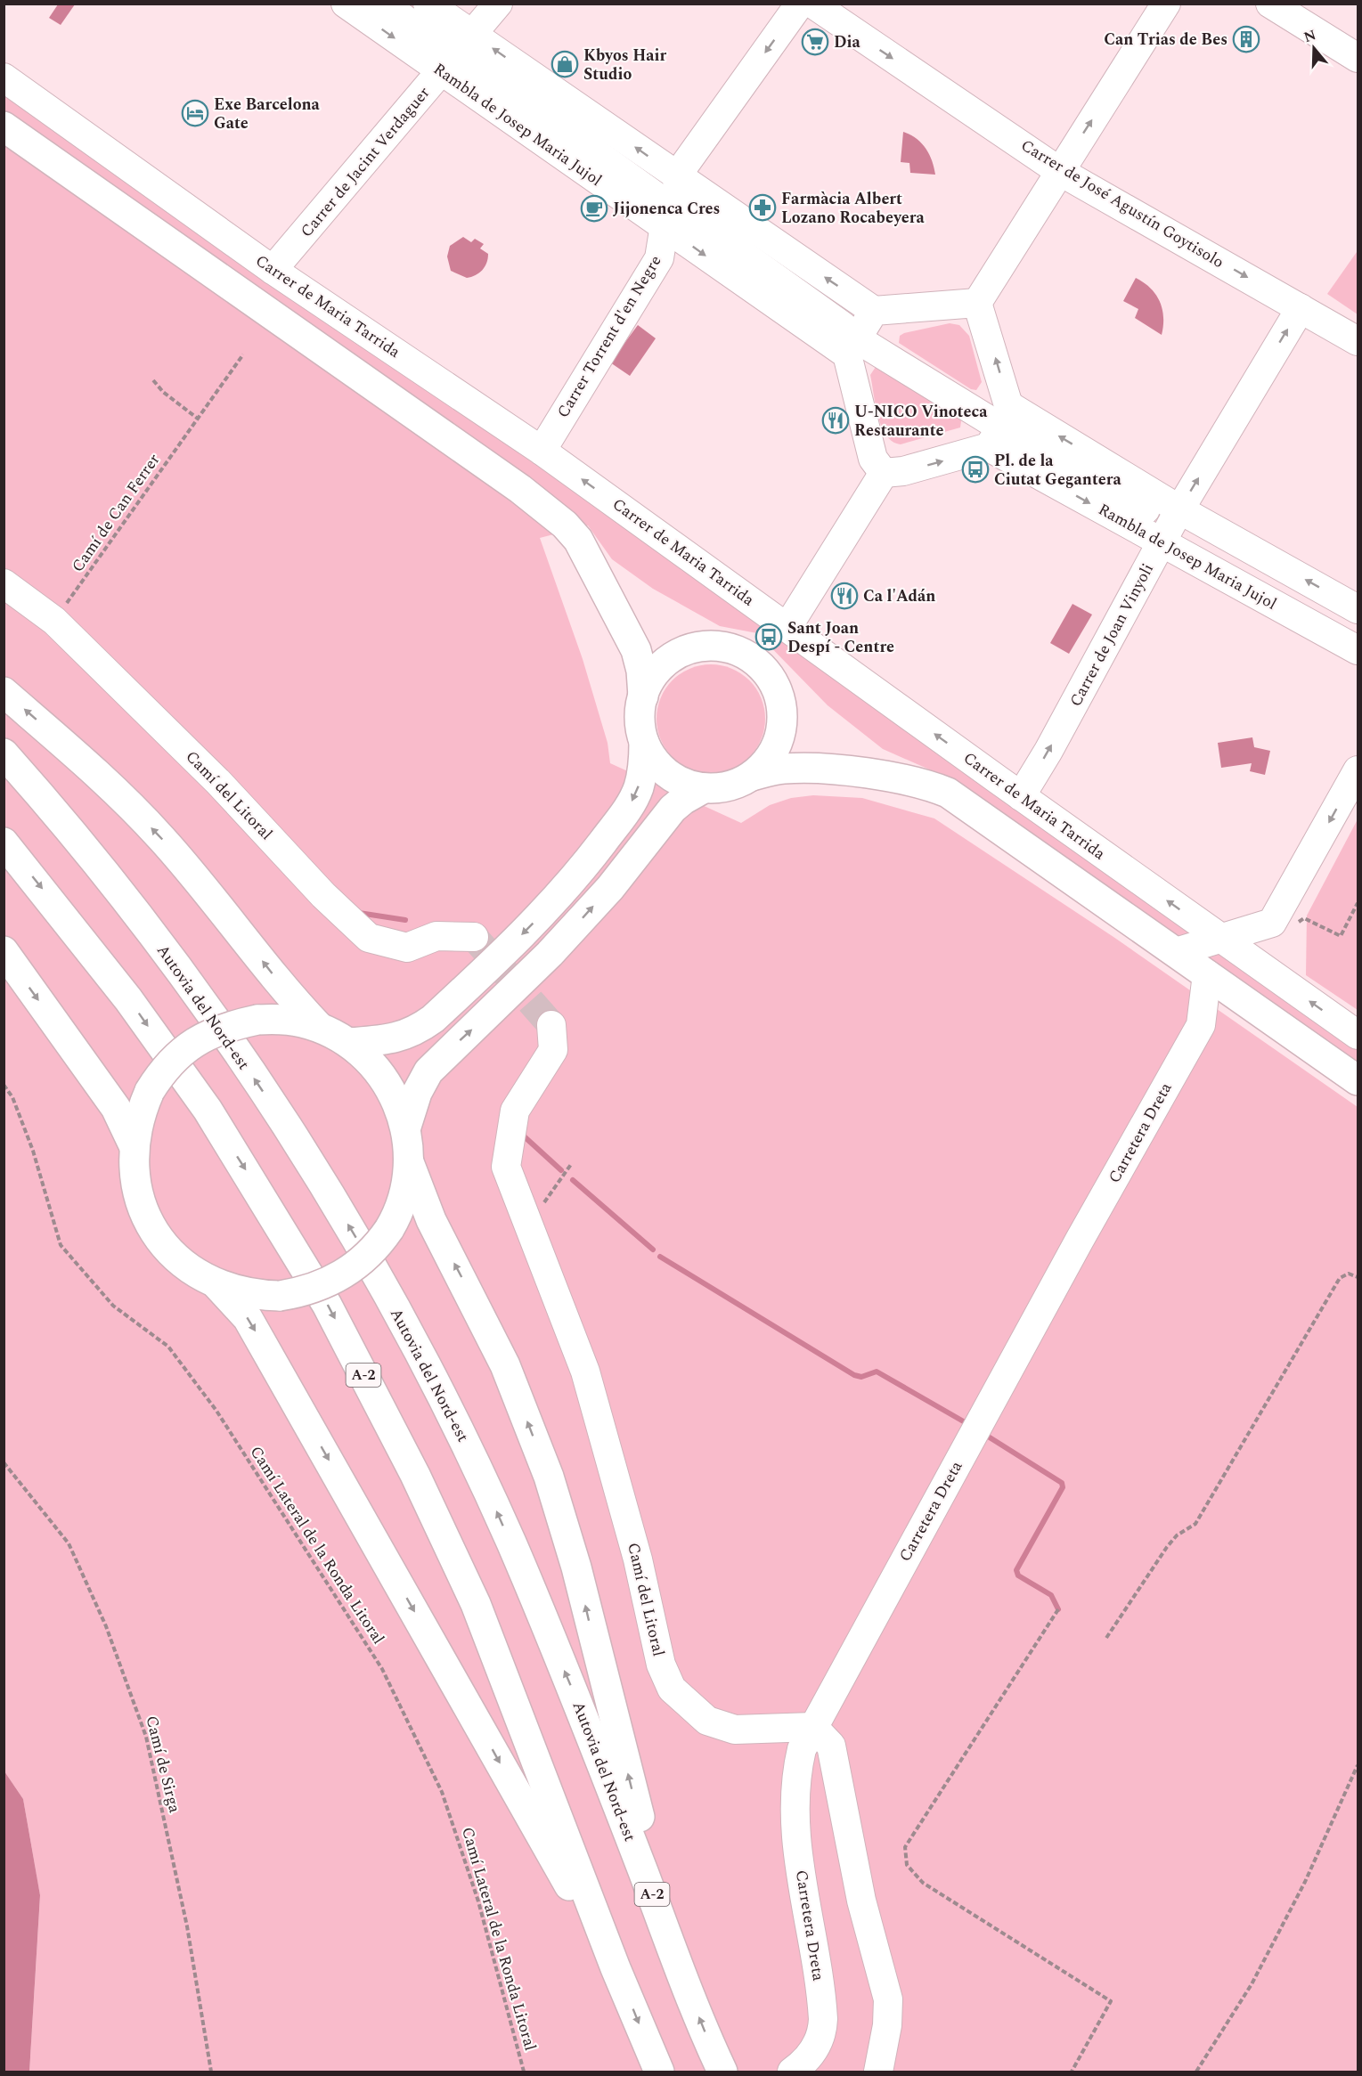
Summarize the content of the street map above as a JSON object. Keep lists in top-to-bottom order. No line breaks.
{"streets":{"main road":["Autovia del Nord-est","A-2"],"street":["Rambla de Josep Maria Jujol","Carrer de Jacint Verdaguer","Carrer de José Agustín Goytisolo","Carrer de Maria Tarrida","Carrer Torrent d'en Negre","Carrer de Joan Vinyoli","Camí del Litoral","Carretera Dreta"],"path":["Camí de Can Ferrer","Camí Lateral de la Ronda Litoral","Camí de Sirga"]},"crossings":[["Rambla de Josep Maria Jujol","Carrer de Jacint Verdaguer"],["Rambla de Josep Maria Jujol","Carrer Torrent d'en Negre"],["Rambla de Josep Maria Jujol","Carrer de Joan Vinyoli"],["Carrer de Jacint Verdaguer","Carrer de Maria Tarrida"],["Carrer de José Agustín Goytisolo","Carrer de Joan Vinyoli"],["Carrer de Maria Tarrida","Carrer Torrent d'en Negre"],["Carrer de Maria Tarrida","Carrer de Joan Vinyoli"],["Camí de Can Ferrer","Camí del Litoral"],["Camí del Litoral","Carretera Dreta"]],"one_way":["Carrer de José Agustín Goytisolo","Carrer de Maria Tarrida","Carrer Torrent d'en Negre","Carrer de Joan Vinyoli"],"places":{"building":["Can Trias de Bes"],"supermarket":["Dia"],"shop":["Kbyos Hair Studio"],"hotel":["Exe Barcelona Gate"],"pharmacy":["Farmàcia Albert Lozano Rocabeyera"],"cafe":["Jijonenca Cres"],"restaurant":["U-NICO Vinoteca Restaurante","Ca l'Adán"],"bus stop":["Pl. de la Ciutat Gegantera","Sant Joan Despí - Centre"]},"north":"top"}
